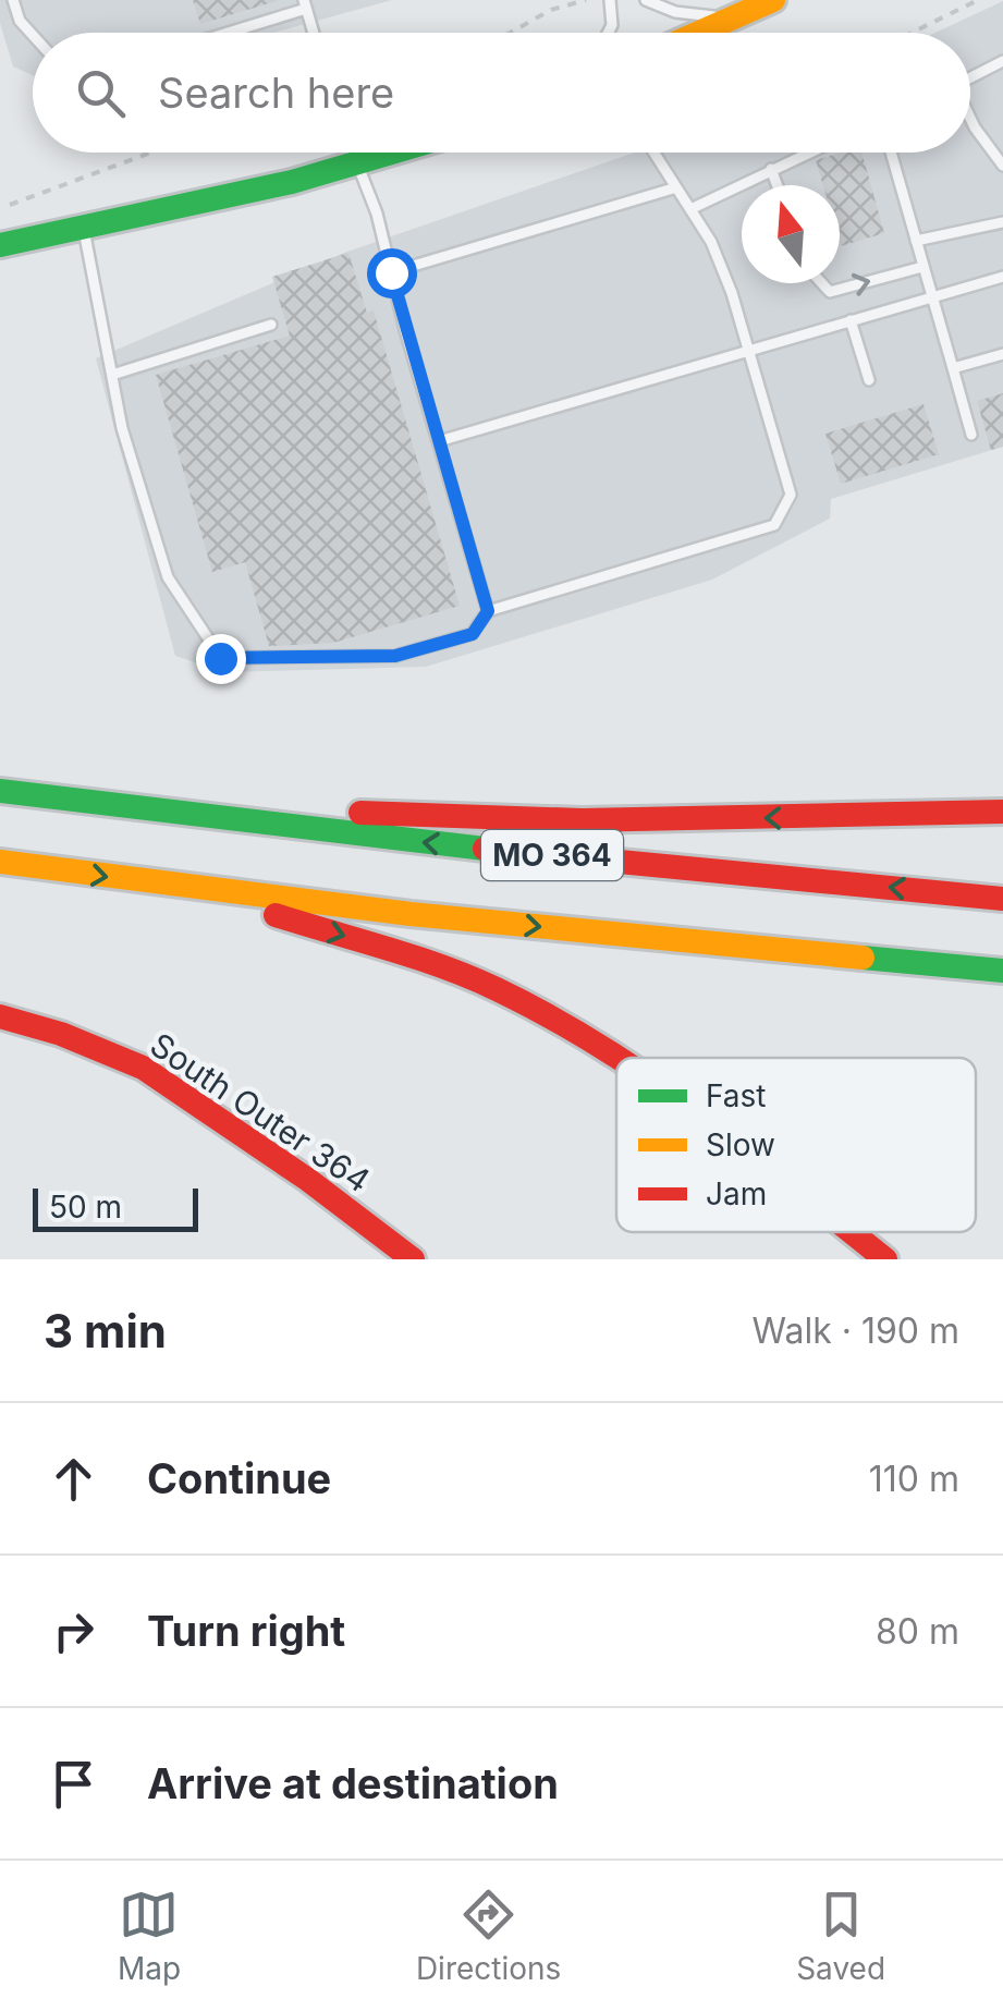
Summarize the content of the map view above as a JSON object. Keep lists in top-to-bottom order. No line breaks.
{"streets":{"main road":["MO 364","South Outer 364"]},"legend":["Fast","Slow","Jam"],"scale_bar":"50 m","north":"top","page":{"search":"Search here","scale":"50 m","heading":["3 min","Walk · 190 m"],"list":[["Continue","110 m"],["Turn right","80 m"],"Arrive at destination"],"nav":["Map","Directions","Saved"]}}
